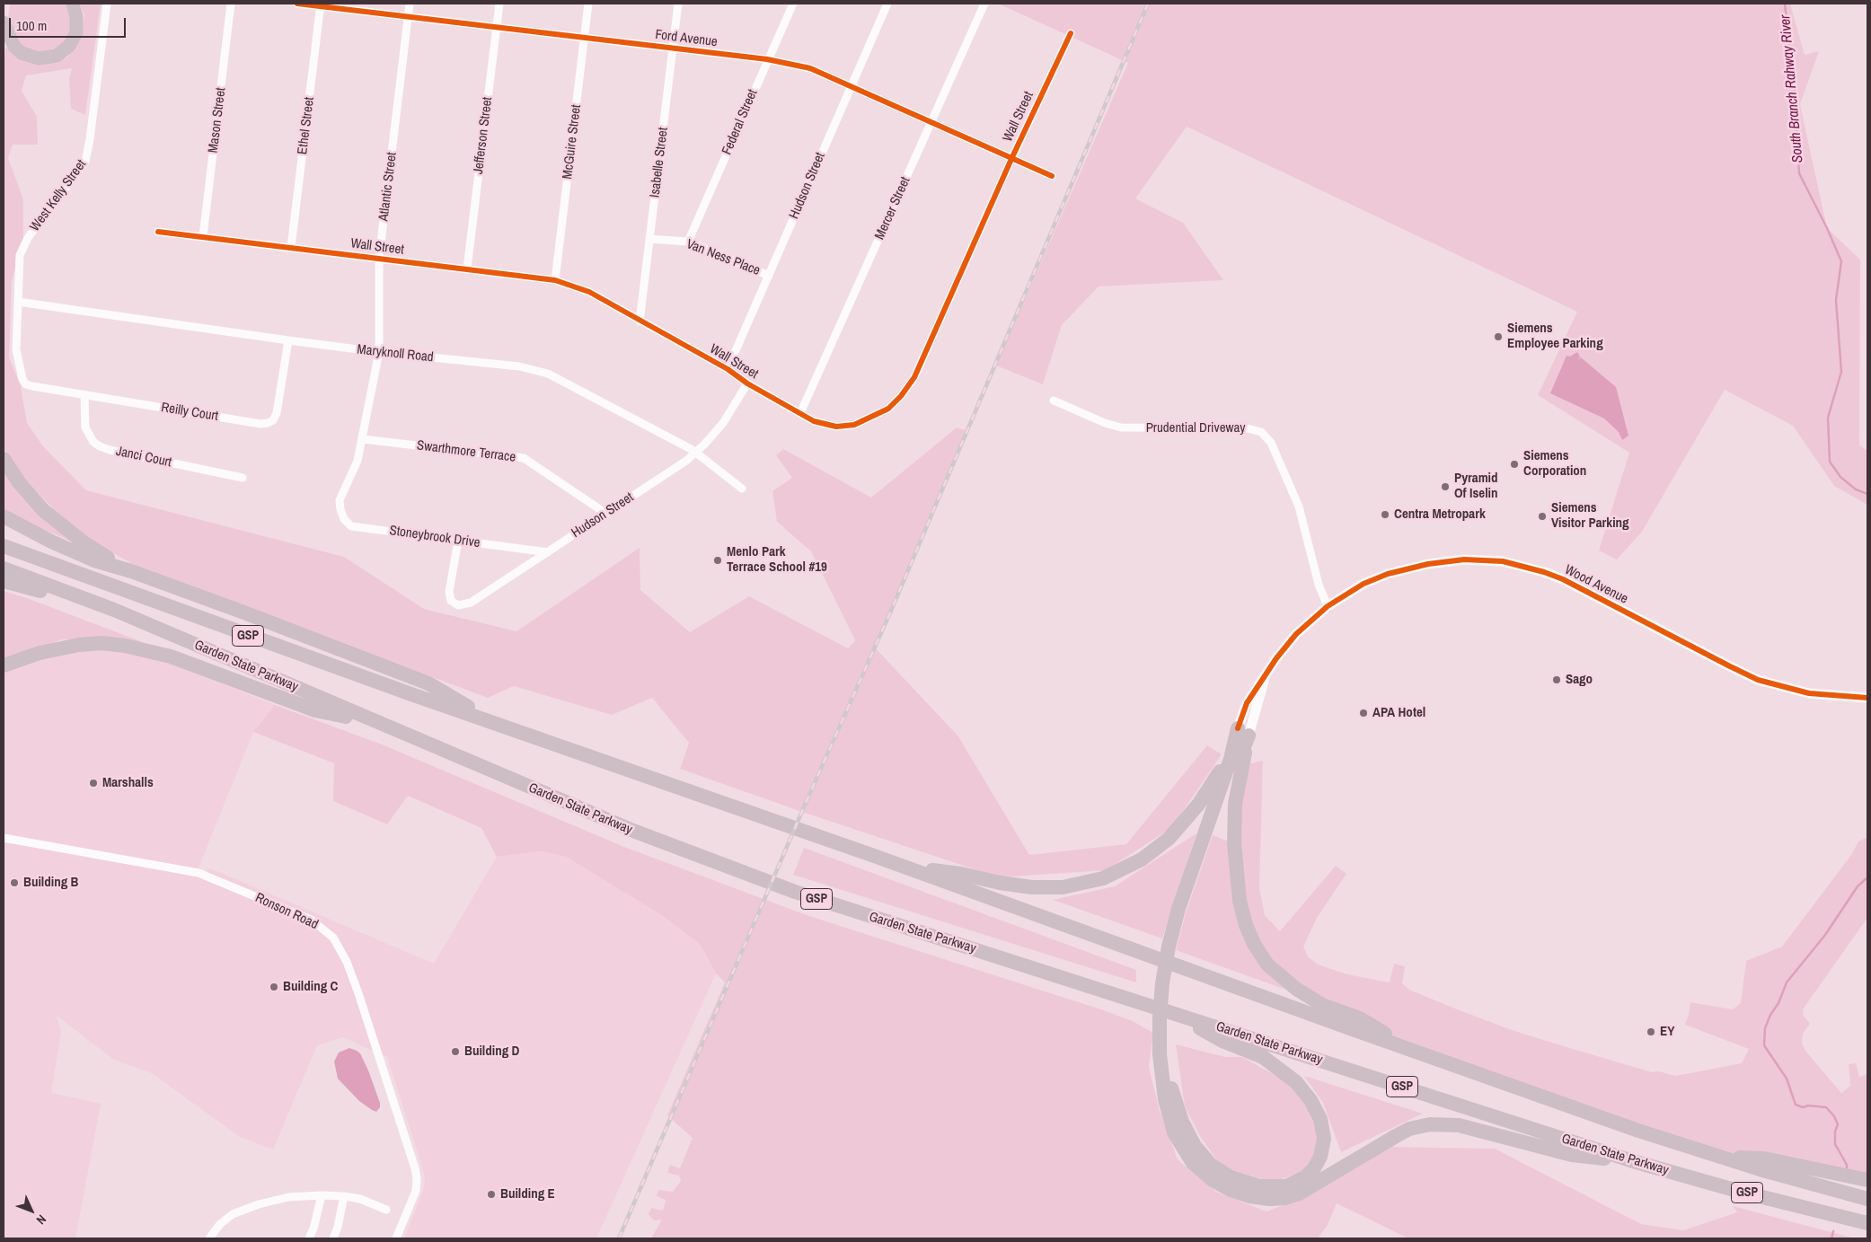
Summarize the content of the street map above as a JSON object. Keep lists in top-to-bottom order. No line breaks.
{"streets":{"highway":["GSP","Garden State Parkway"],"street":["Ford Avenue","Wall Street","Mason Street","Federal Street","Ethel Street","Jefferson Street","McGuire Street","Isabelle Street","Hudson Street","Atlantic Street","West Kelly Street","Mercer Street","Van Ness Place","Maryknoll Road","Reilly Court","Prudential Driveway","Swarthmore Terrace","Janci Court","Stoneybrook Drive","Wood Avenue","Ronson Road"]},"crossings":[["Ford Avenue","Wall Street"],["Ford Avenue","Federal Street"],["Ford Avenue","Ethel Street"],["Ford Avenue","Jefferson Street"],["Ford Avenue","McGuire Street"],["Ford Avenue","Isabelle Street"],["Ford Avenue","Hudson Street"],["Ford Avenue","Atlantic Street"],["Ford Avenue","Mercer Street"],["Wall Street","Mason Street"],["Wall Street","Ethel Street"],["Wall Street","Jefferson Street"],["Wall Street","McGuire Street"],["Wall Street","Isabelle Street"],["Wall Street","Hudson Street"],["Wall Street","Atlantic Street"],["Wall Street","Mercer Street"],["Federal Street","Van Ness Place"],["Isabelle Street","Van Ness Place"],["Hudson Street","Van Ness Place"],["Hudson Street","Maryknoll Road"],["Hudson Street","Swarthmore Terrace"],["Hudson Street","Stoneybrook Drive"],["Atlantic Street","Maryknoll Road"],["Atlantic Street","Swarthmore Terrace"],["Atlantic Street","Stoneybrook Drive"],["West Kelly Street","Maryknoll Road"],["West Kelly Street","Reilly Court"],["Maryknoll Road","Reilly Court"],["Reilly Court","Janci Court"],["Prudential Driveway","Wood Avenue"]],"water":["South Branch Rahway River"],"places":["Siemens Employee Parking","Siemens Corporation","Pyramid Of Iselin","Centra Metropark","Siemens Visitor Parking","Menlo Park Terrace School #19","Sago","APA Hotel","Marshalls","Building B","Building C","EY","Building D","Building E"],"scale_bar":"100 m","north":"bottom right"}
